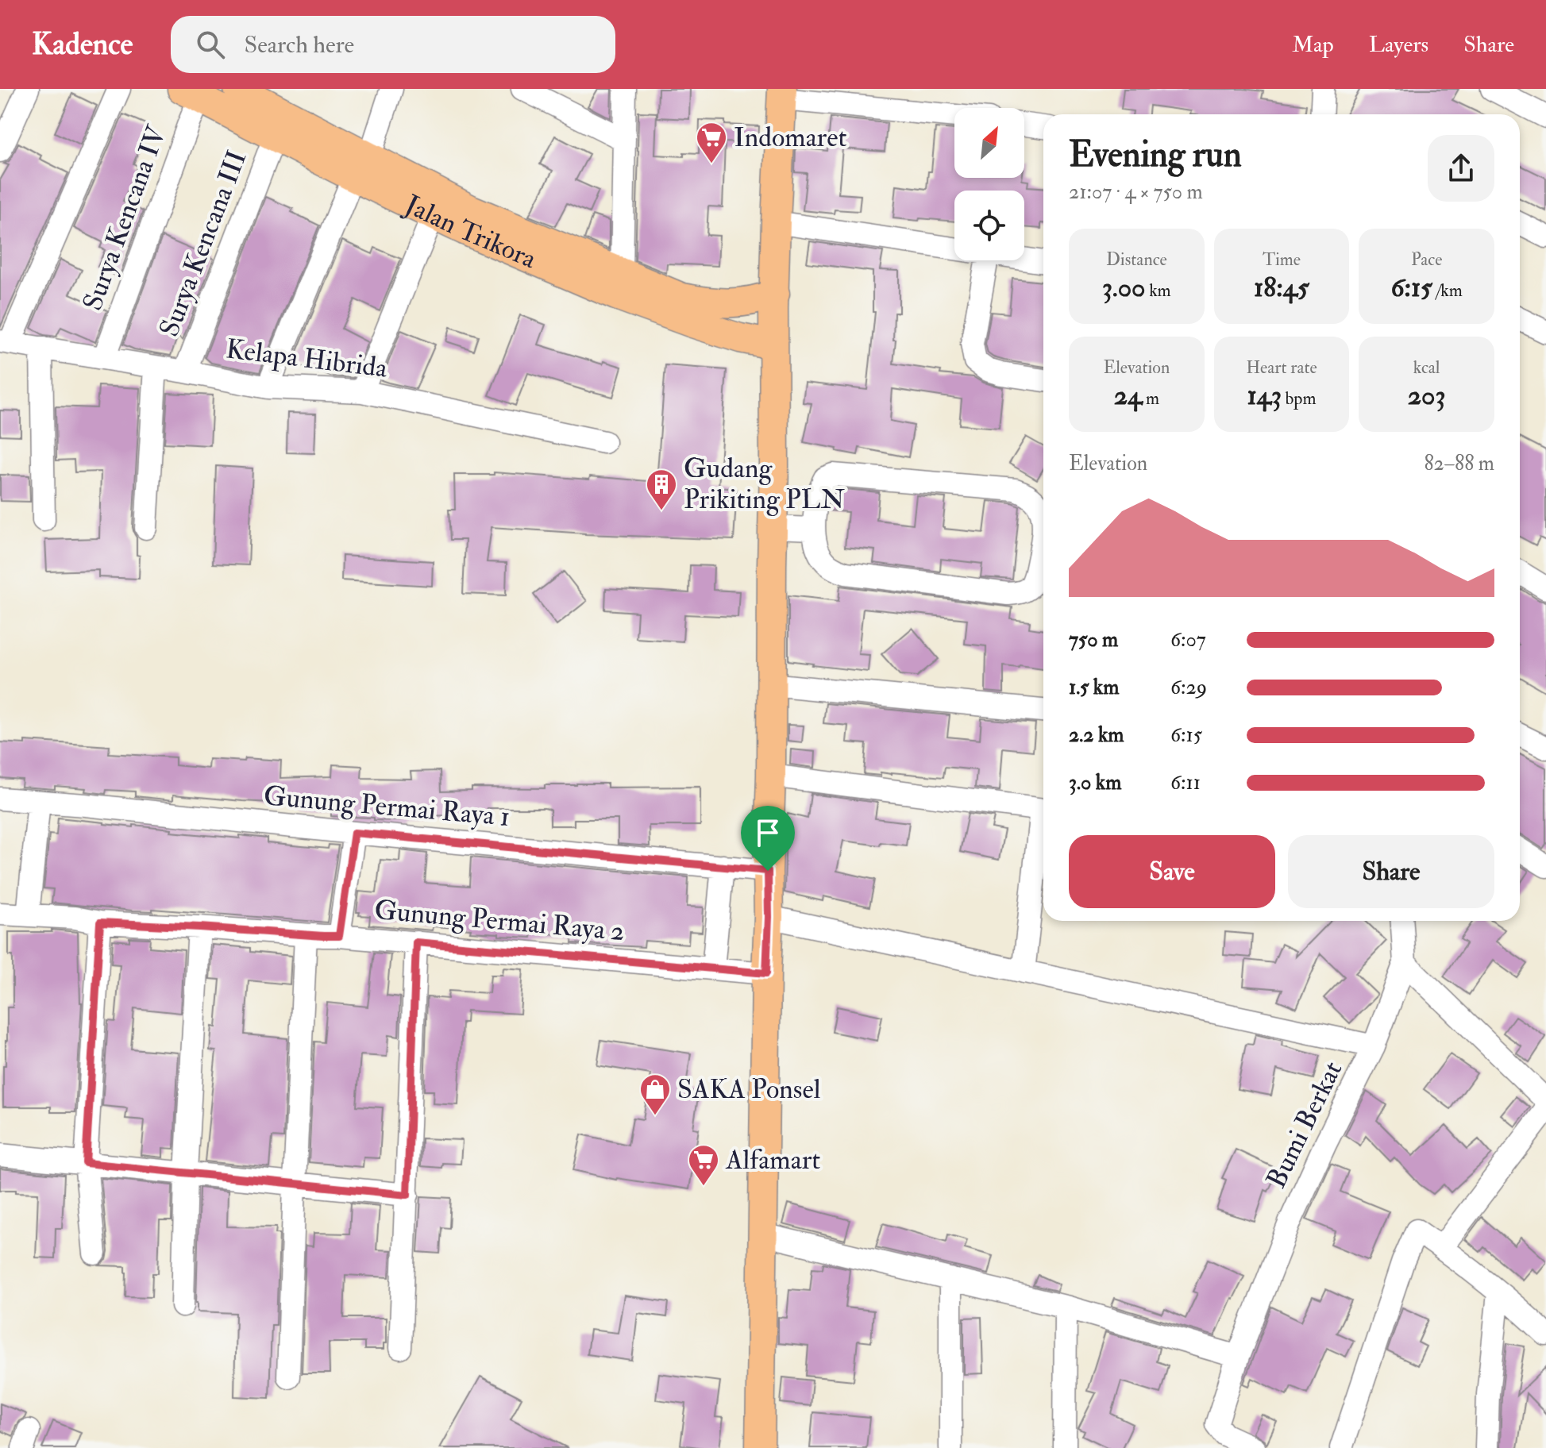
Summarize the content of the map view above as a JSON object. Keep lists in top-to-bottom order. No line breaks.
{"streets":{"main road":["Jalan Trikora"],"street":["Surya Kencana IV","Surya Kencana III","Kelapa Hibrida","Gunung Permai Raya 1","Gunung Permai Raya 2","Bumi Berkat"]},"crossings":[["Surya Kencana IV","Jalan Trikora"],["Surya Kencana IV","Kelapa Hibrida"],["Jalan Trikora","Surya Kencana III"],["Surya Kencana III","Kelapa Hibrida"]],"places":{"supermarket":["Indomaret","Alfamart"],"building":["Gudang Prikiting PLN"],"shop":["SAKA Ponsel"]},"north":"top right","page":{"header":"Kadence","search":"Search here","nav":["Map","Layers","Share"],"heading":["Evening run","21:07 · 4 × 750 m"],"stats":[["Distance","3.00 km"],["Time","18:45"],["Pace","6:15 /km"],["Elevation","24 m"],["Heart rate","143 bpm"],["kcal","203"]],"chart":["Elevation","82–88 m"],"list":[{"name":"750 m","note":"6:07"},{"name":"1.5 km","note":"6:29"},{"name":"2.2 km","note":"6:15"},{"name":"3.0 km","note":"6:11"}],"buttons":["Save","Share"]}}
